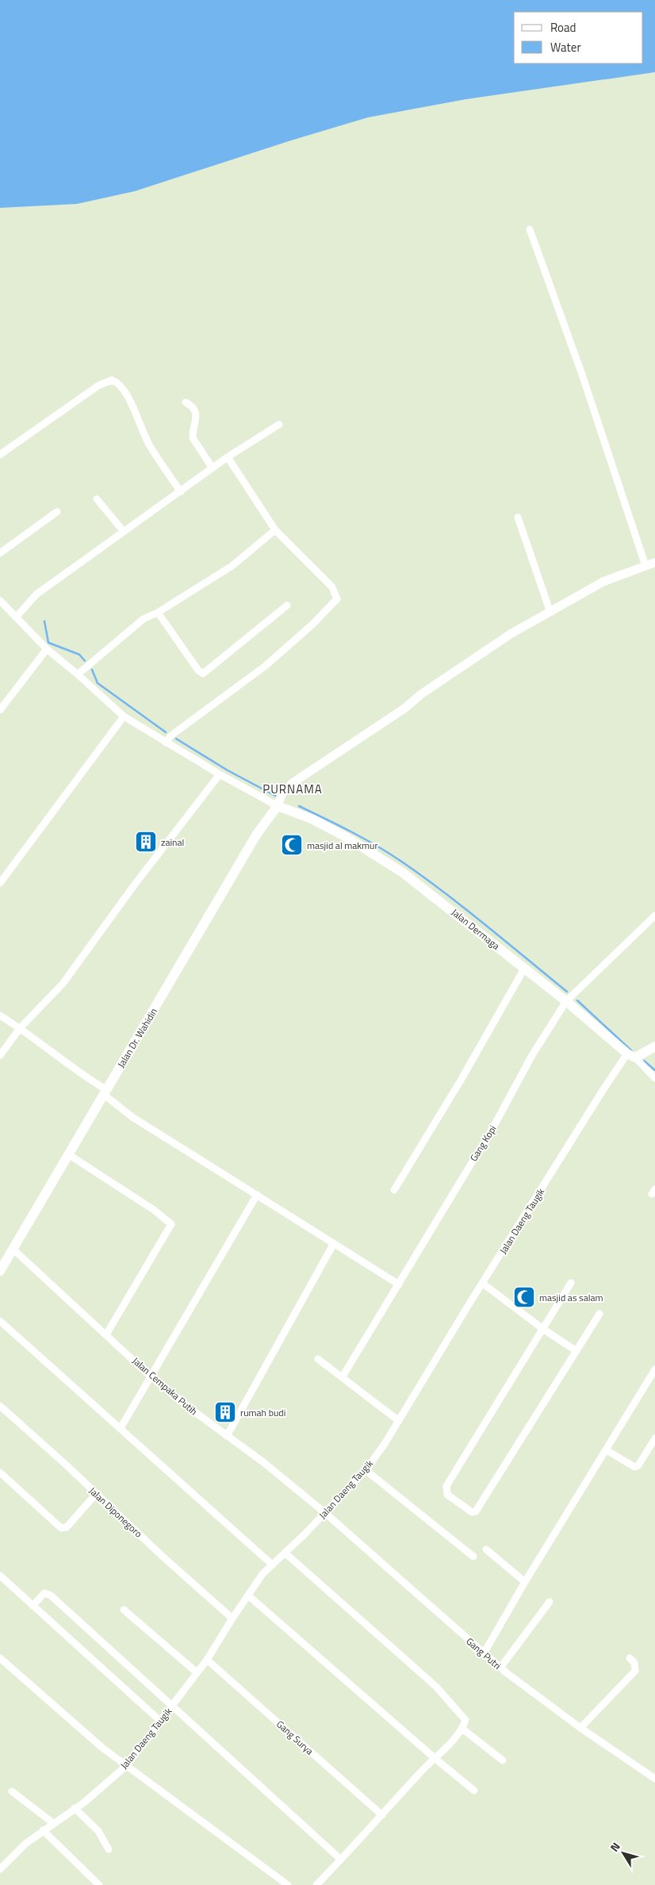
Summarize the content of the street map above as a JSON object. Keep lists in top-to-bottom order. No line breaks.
{"streets":{"main road":["Jalan Dermaga","Jalan Dr. Wahidin"],"street":["Gang Kopi","Jalan Daeng Taugik","Jalan Cempaka Putih","Jalan Diponegoro","Gang Putri","Gang Surya"]},"crossings":[["Jalan Dermaga","Jalan Dr. Wahidin"],["Jalan Dermaga","Gang Kopi"],["Jalan Dermaga","Jalan Daeng Taugik"],["Jalan Dr. Wahidin","Jalan Cempaka Putih"],["Jalan Daeng Taugik","Jalan Cempaka Putih"],["Jalan Daeng Taugik","Jalan Diponegoro"],["Jalan Daeng Taugik","Gang Putri"],["Jalan Daeng Taugik","Gang Surya"],["Jalan Cempaka Putih","Gang Putri"]],"districts":["PURNAMA"],"places":{"building":["zainal","rumah budi"],"mosque":["masjid al makmur","masjid as salam"]},"legend":["Road","Water"],"north":"top left"}
